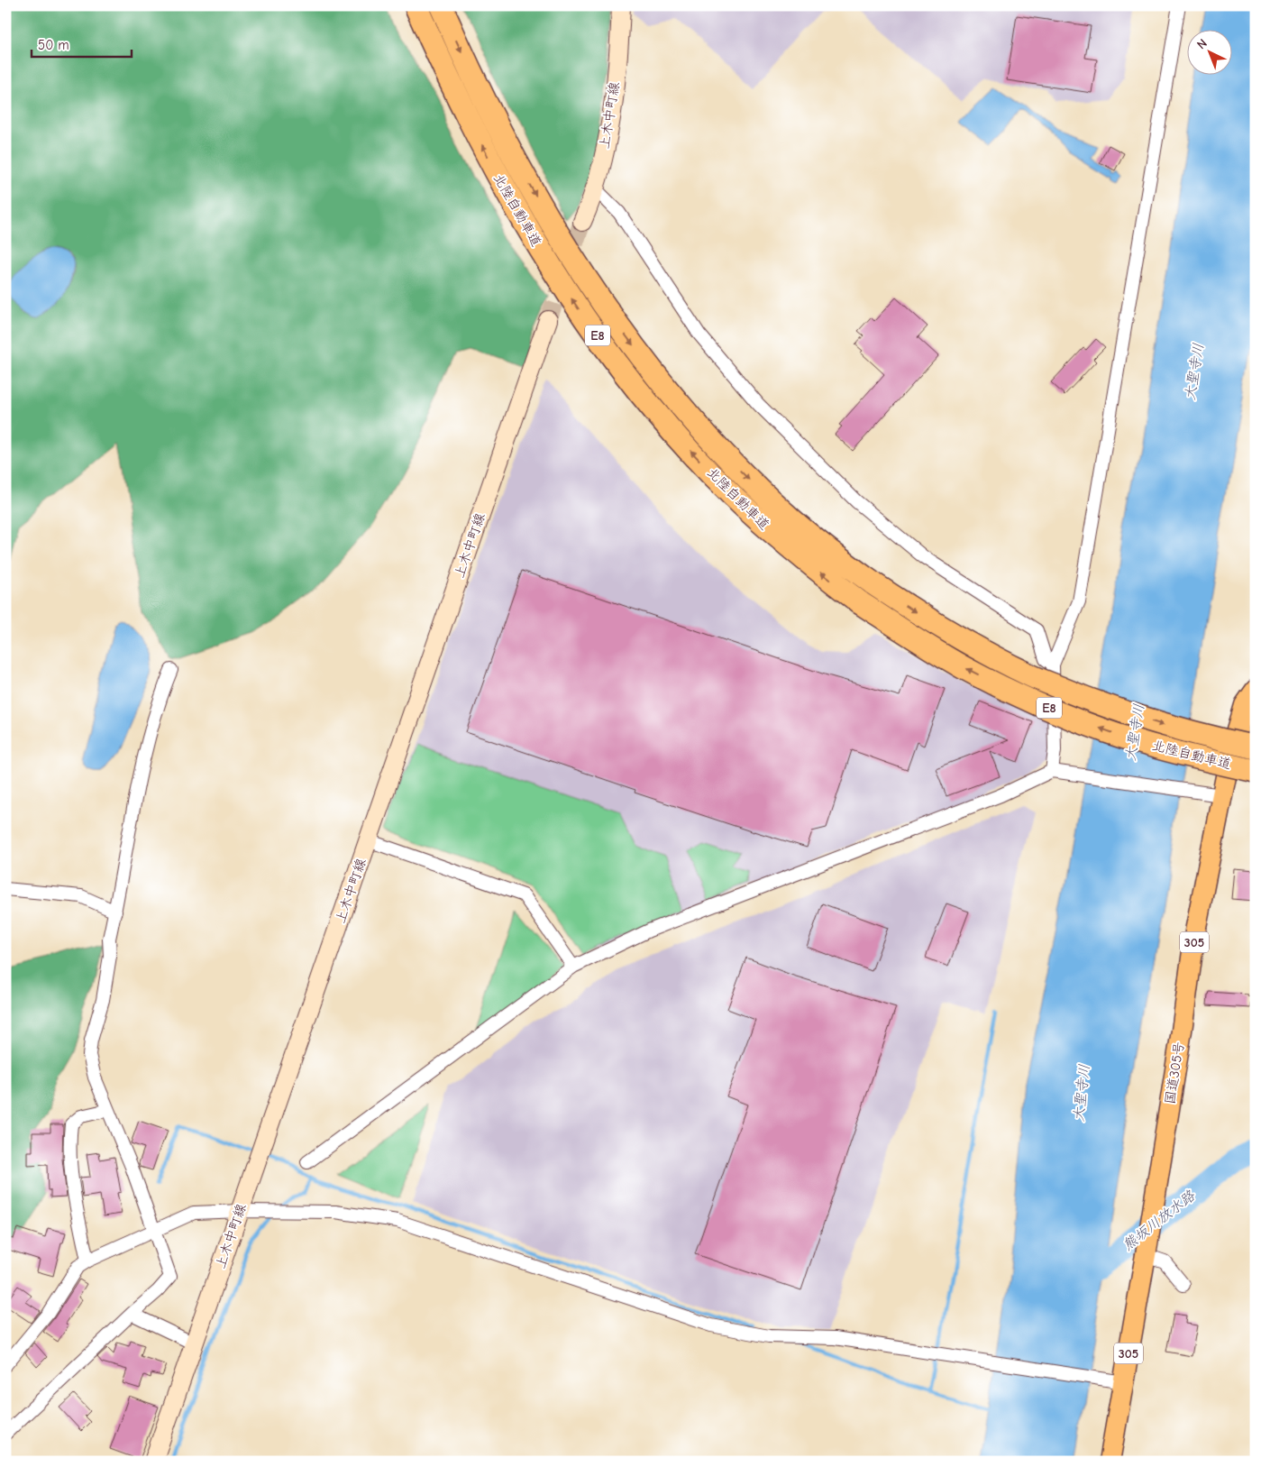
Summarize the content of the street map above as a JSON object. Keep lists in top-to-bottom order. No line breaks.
{"streets":{"highway":["北陸自動車道","E8","305","国道305号"],"main road":["上木中町線"]},"water":["大聖寺川","熊坂川放水路"],"scale_bar":"50 m","north":"top left"}
